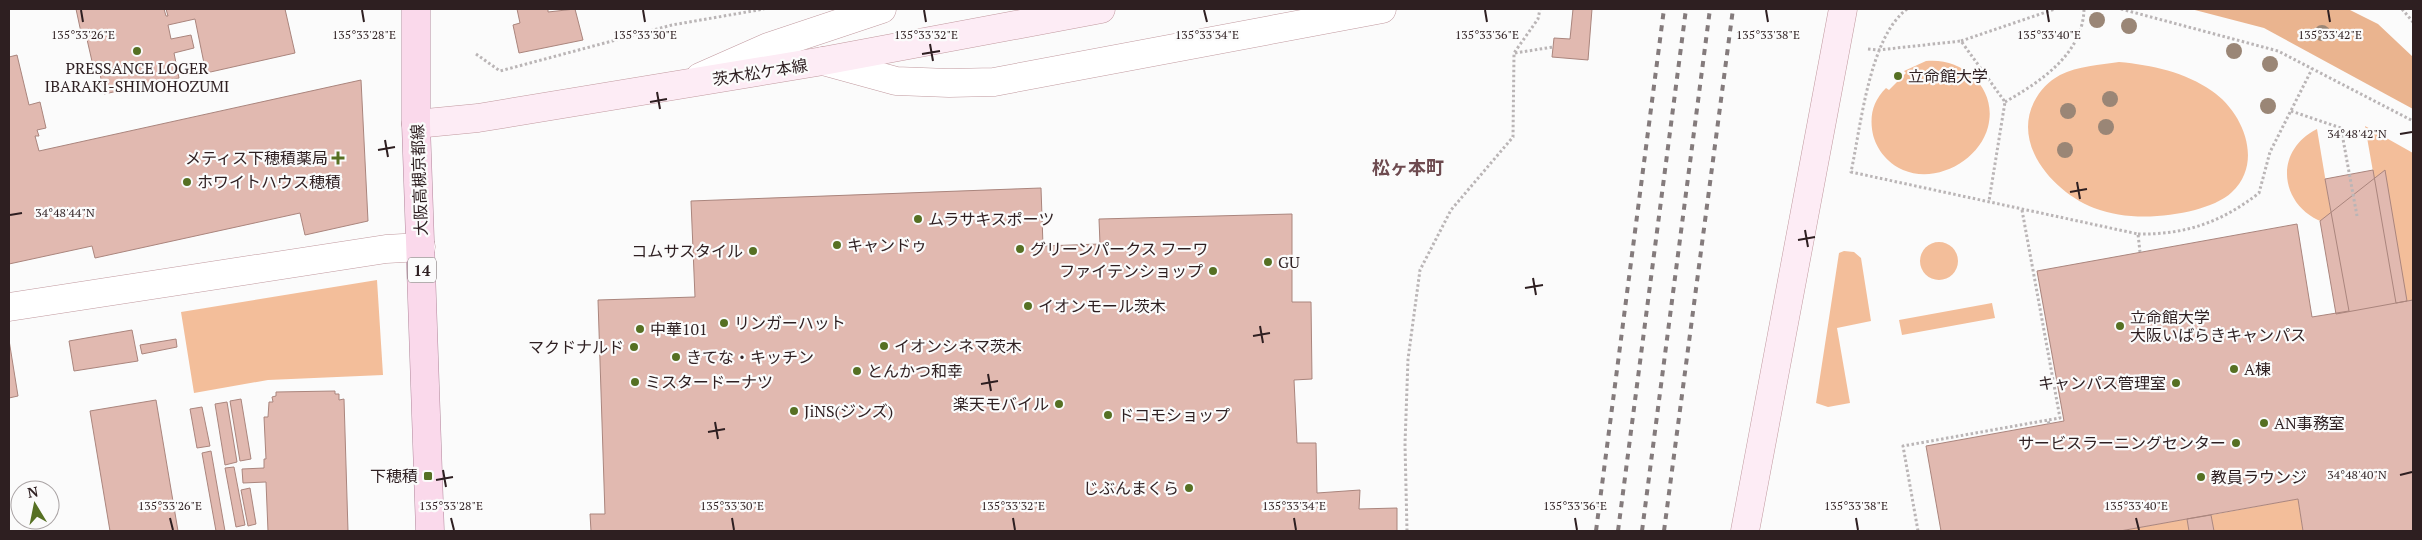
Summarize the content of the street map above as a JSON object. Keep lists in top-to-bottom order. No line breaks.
{"streets":{"main road":["大阪高槻京都線","14"],"street":["茨木松ケ本線"]},"crossings":[["茨木松ケ本線","大阪高槻京都線"]],"districts":["松ヶ本町"],"places":{"other":["PRESSANCE LOGER IBARAKI-SHIMOHOZUMI","立命館大学","ホワイトハウス穂積","ムラサキスポーツ","キャンドゥ","グリーンパークス フーワ","コムサスタイル","GU","ファイテンショップ","イオンモール茨木","リンガーハット","立命館大学 大阪いばらきキャンパス","中華101","イオンシネマ茨木","マクドナルド","きてな・キッチン","A棟","とんかつ和幸","ミスタードーナツ","キャンパス管理室","楽天モバイル","JiNS(ジンズ)","ドコモショップ","AN事務室","サービスラーニングセンター","教員ラウンジ","じぶんまくら"],"health":["メティス下穂積薬局"],"transit":["下穂積"]},"north":"top","coordinates":["135°33'38\"E","135°33'40\"E","135°33'26\"E","135°33'28\"E","135°33'30\"E","135°33'32\"E","135°33'34\"E","135°33'36\"E","135°33'42\"E","34°48'42\"N","34°48'44\"N","34°48'40\"N"]}
